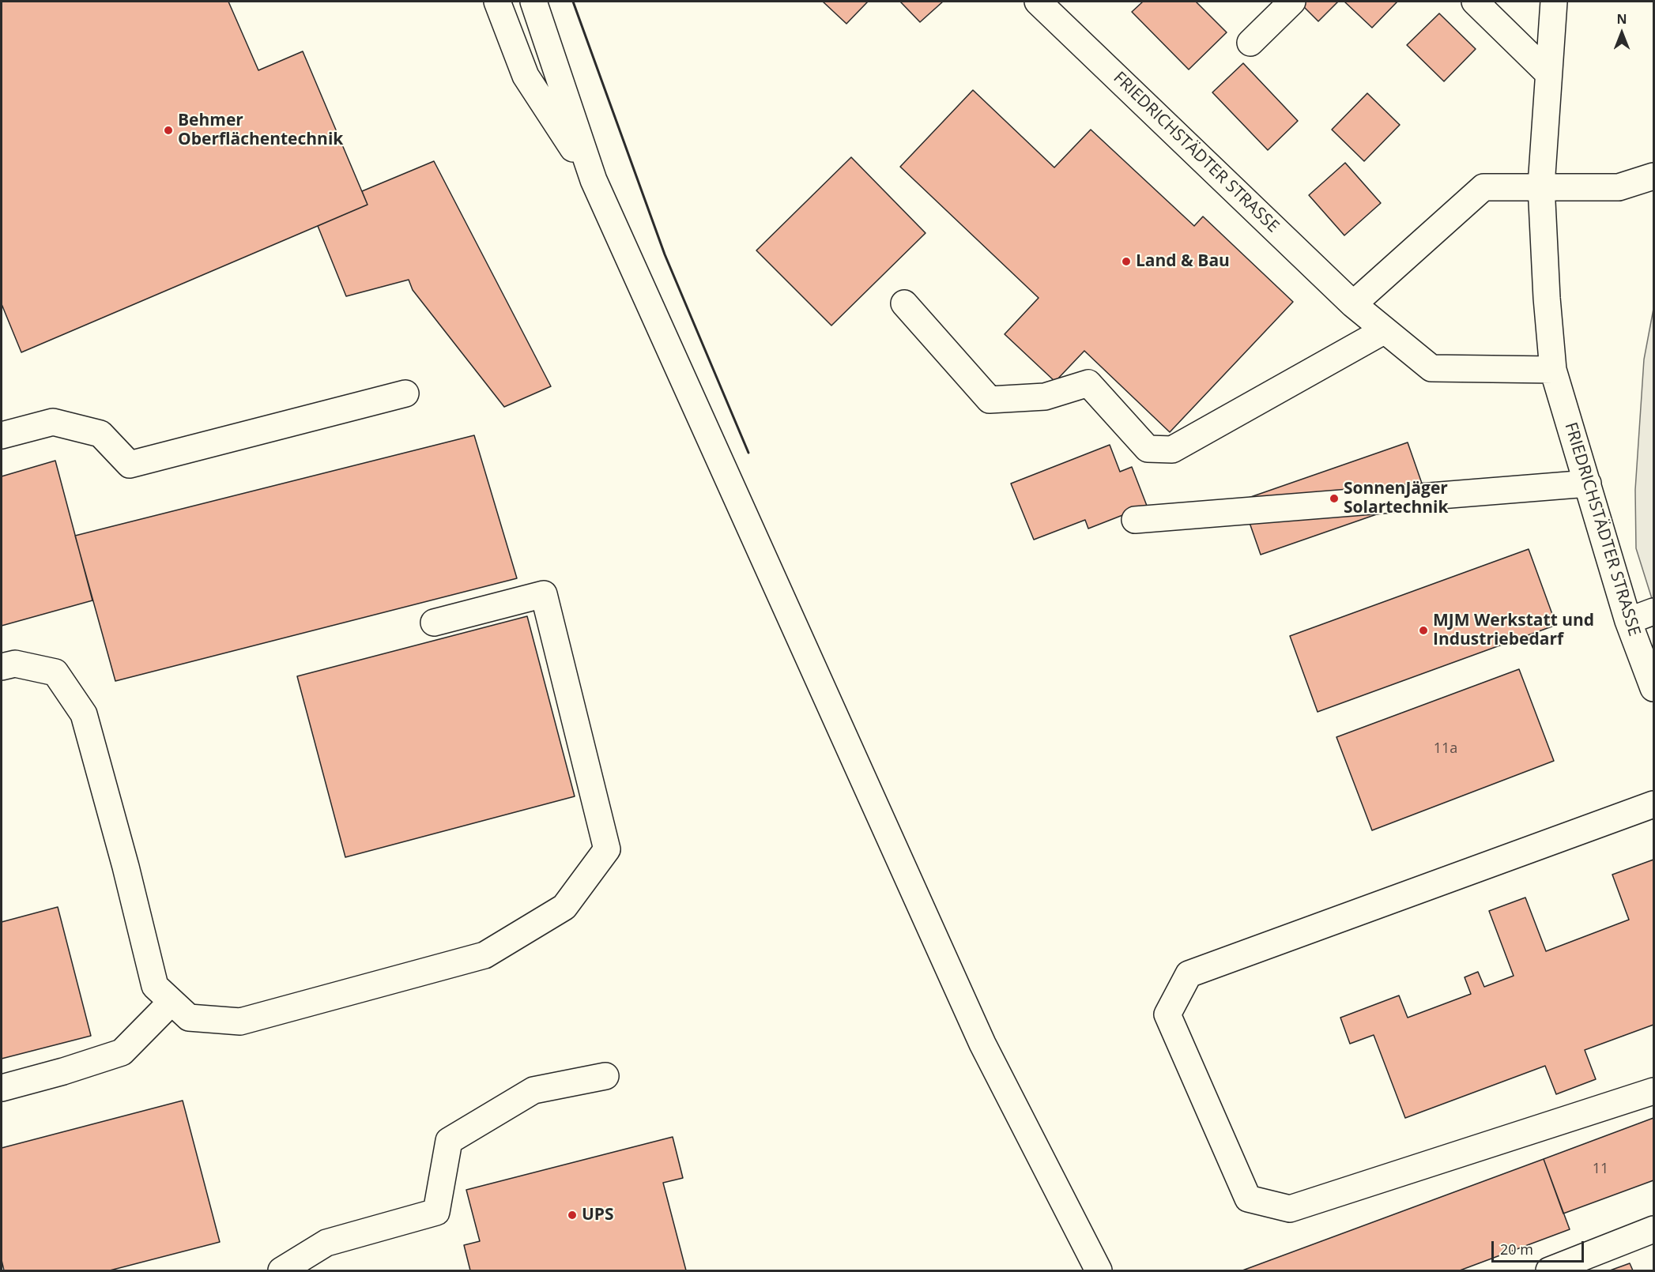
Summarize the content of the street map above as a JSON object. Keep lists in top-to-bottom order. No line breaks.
{"streets":{"street":["FRIEDRICHSTÄDTER STRASSE"]},"places":["Behmer Oberflächentechnik","Land & Bau","SonnenJäger Solartechnik","MJM Werkstatt und Industriebedarf","UPS"],"house_numbers":["11a","11"],"scale_bar":"20 m","north":"top"}
